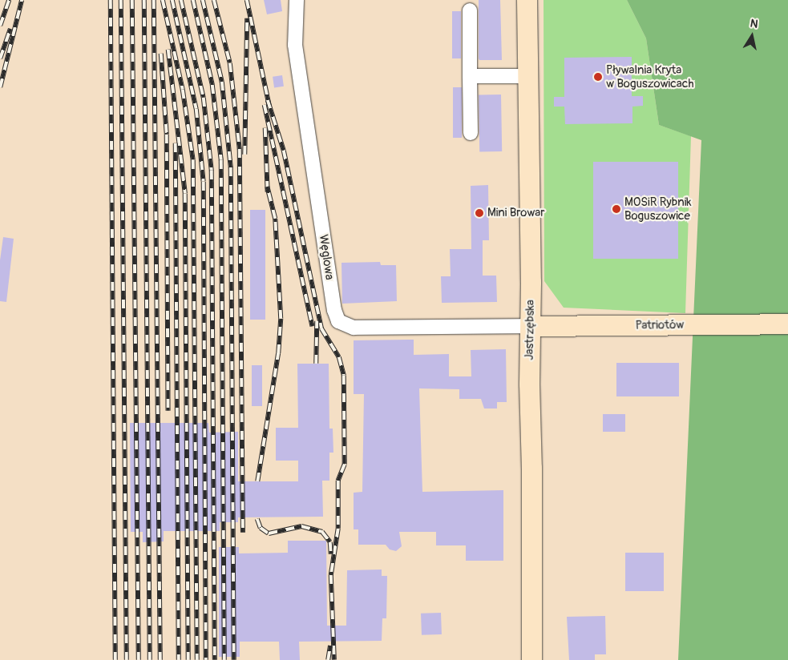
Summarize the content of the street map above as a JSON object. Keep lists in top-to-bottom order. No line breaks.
{"streets":{"street":["Węglowa","Patriotów","Jastrzębska"]},"crossings":[["Węglowa","Patriotów"],["Węglowa","Jastrzębska"],["Patriotów","Jastrzębska"]],"places":["Pływalnia Kryta w Boguszowicach","MOSiR Rybnik Boguszowice","Mini Browar"],"north":"top"}
